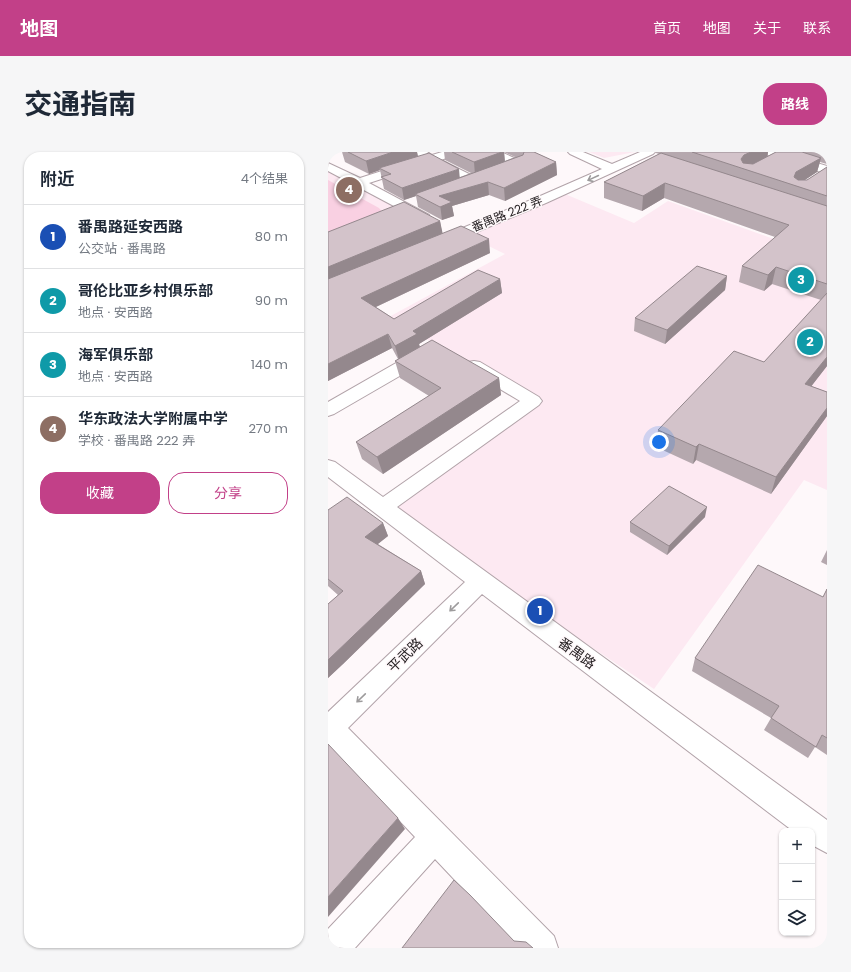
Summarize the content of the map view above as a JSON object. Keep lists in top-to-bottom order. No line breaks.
{"streets":{"street":["番禺路 222 弄","番禺路","平武路"]},"crossings":[["番禺路","平武路"]],"one_way":["番禺路 222 弄","平武路"],"page":{"header":"地图","nav":["首页","地图","关于","联系"],"title":"交通指南","buttons":["路线",["收藏","分享"]],"heading":["附近","4个结果"],"pins":["4","3","2","1"],"list":[{"mark":"1","name":"番禺路延安西路","note":"公交站 · 番禺路","value":"80 m"},{"mark":"2","name":"哥伦比亚乡村俱乐部","note":"地点 · 安西路","value":"90 m"},{"mark":"3","name":"海军俱乐部","note":"地点 · 安西路","value":"140 m"},{"mark":"4","name":"华东政法大学附属中学","note":"学校 · 番禺路 222 弄","value":"270 m"}],"map_buttons":["+","−"]}}
